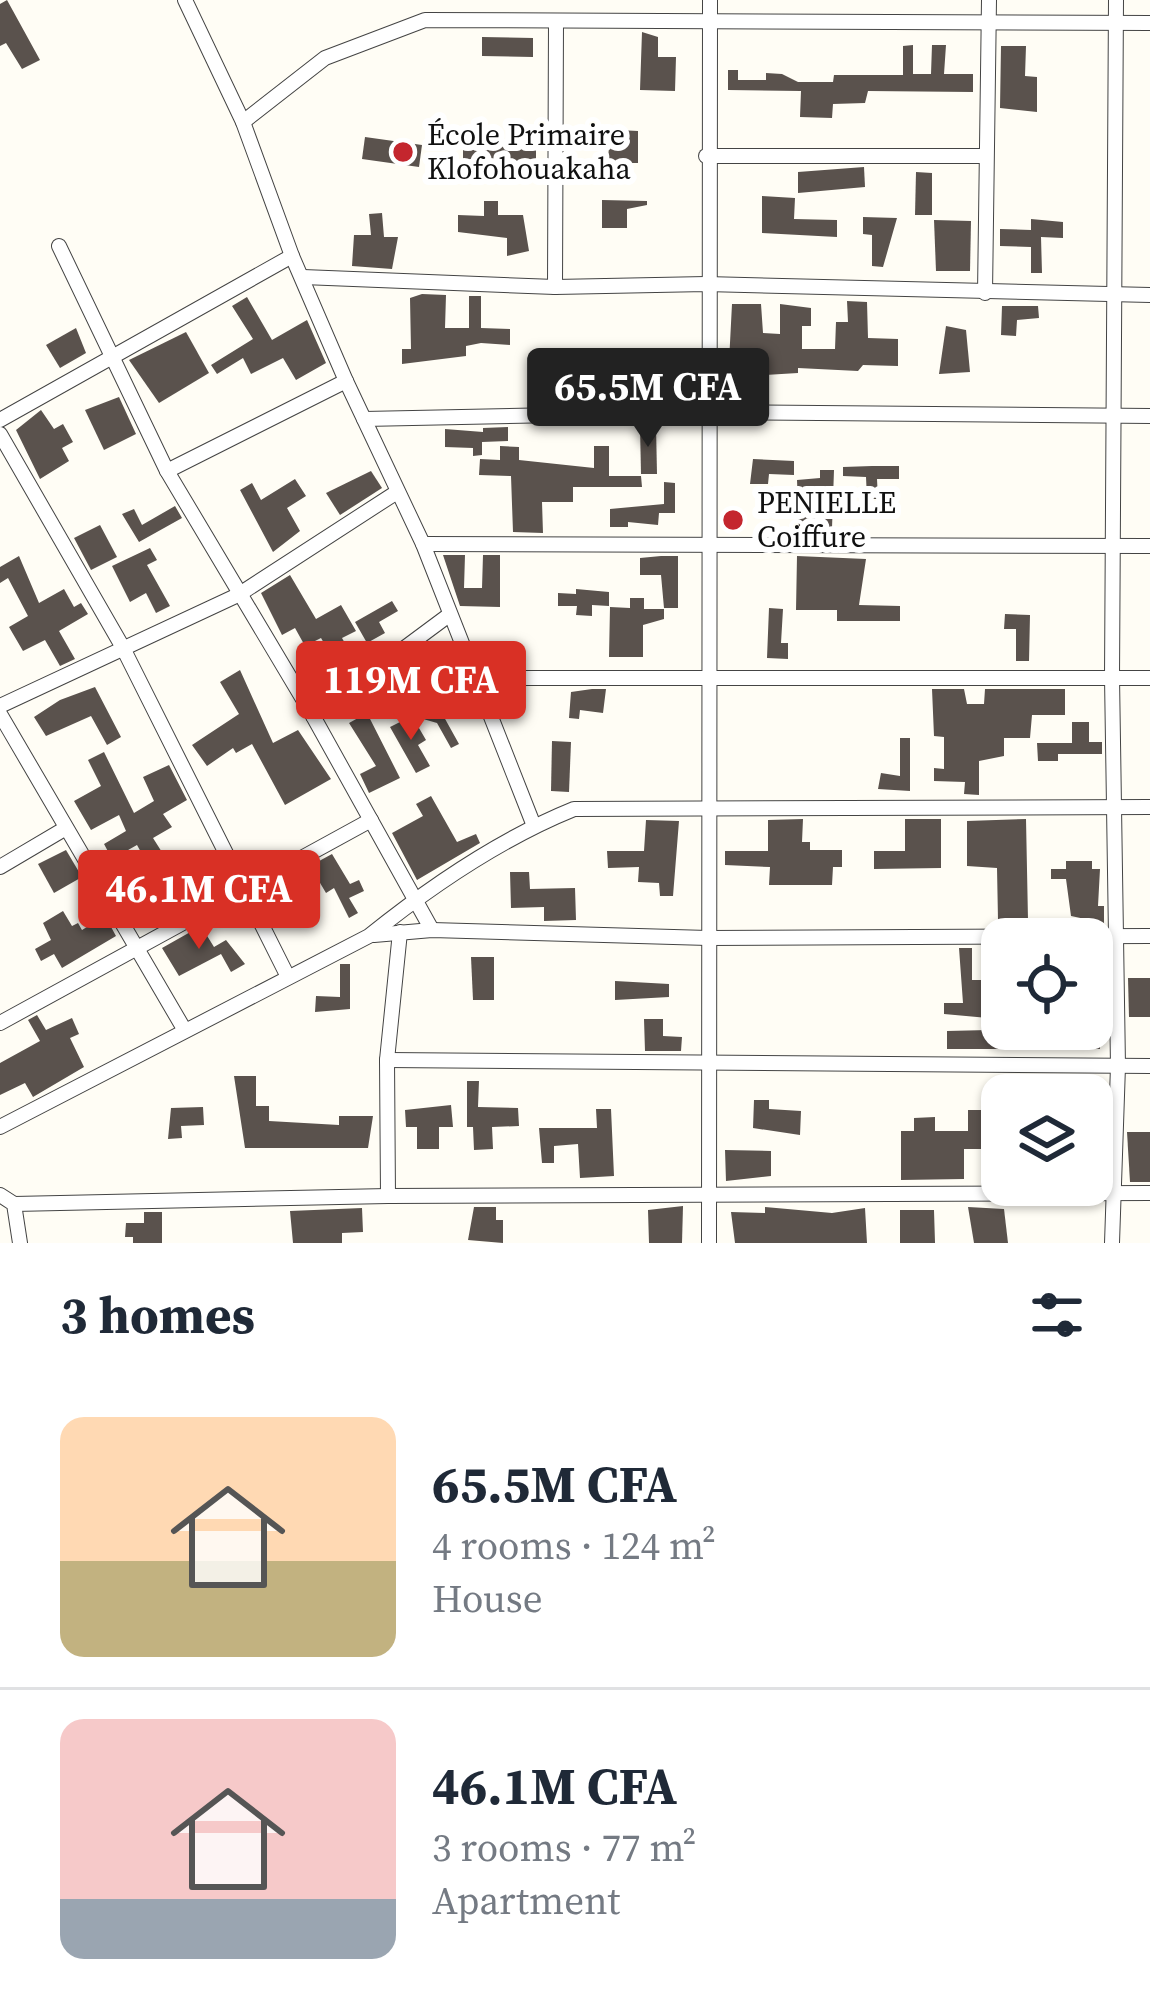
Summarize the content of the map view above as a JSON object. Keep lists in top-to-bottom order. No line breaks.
{"places":["École Primaire Klofohouakaha","PENIELLE Coiffure"],"page":{"price":["65.5M CFA","119M CFA","46.1M CFA"],"heading":"3 homes","list":[{"name":"65.5M CFA","note":"4 rooms · 124 m² · House"},{"name":"46.1M CFA","note":"3 rooms · 77 m² · Apartment"}]}}
